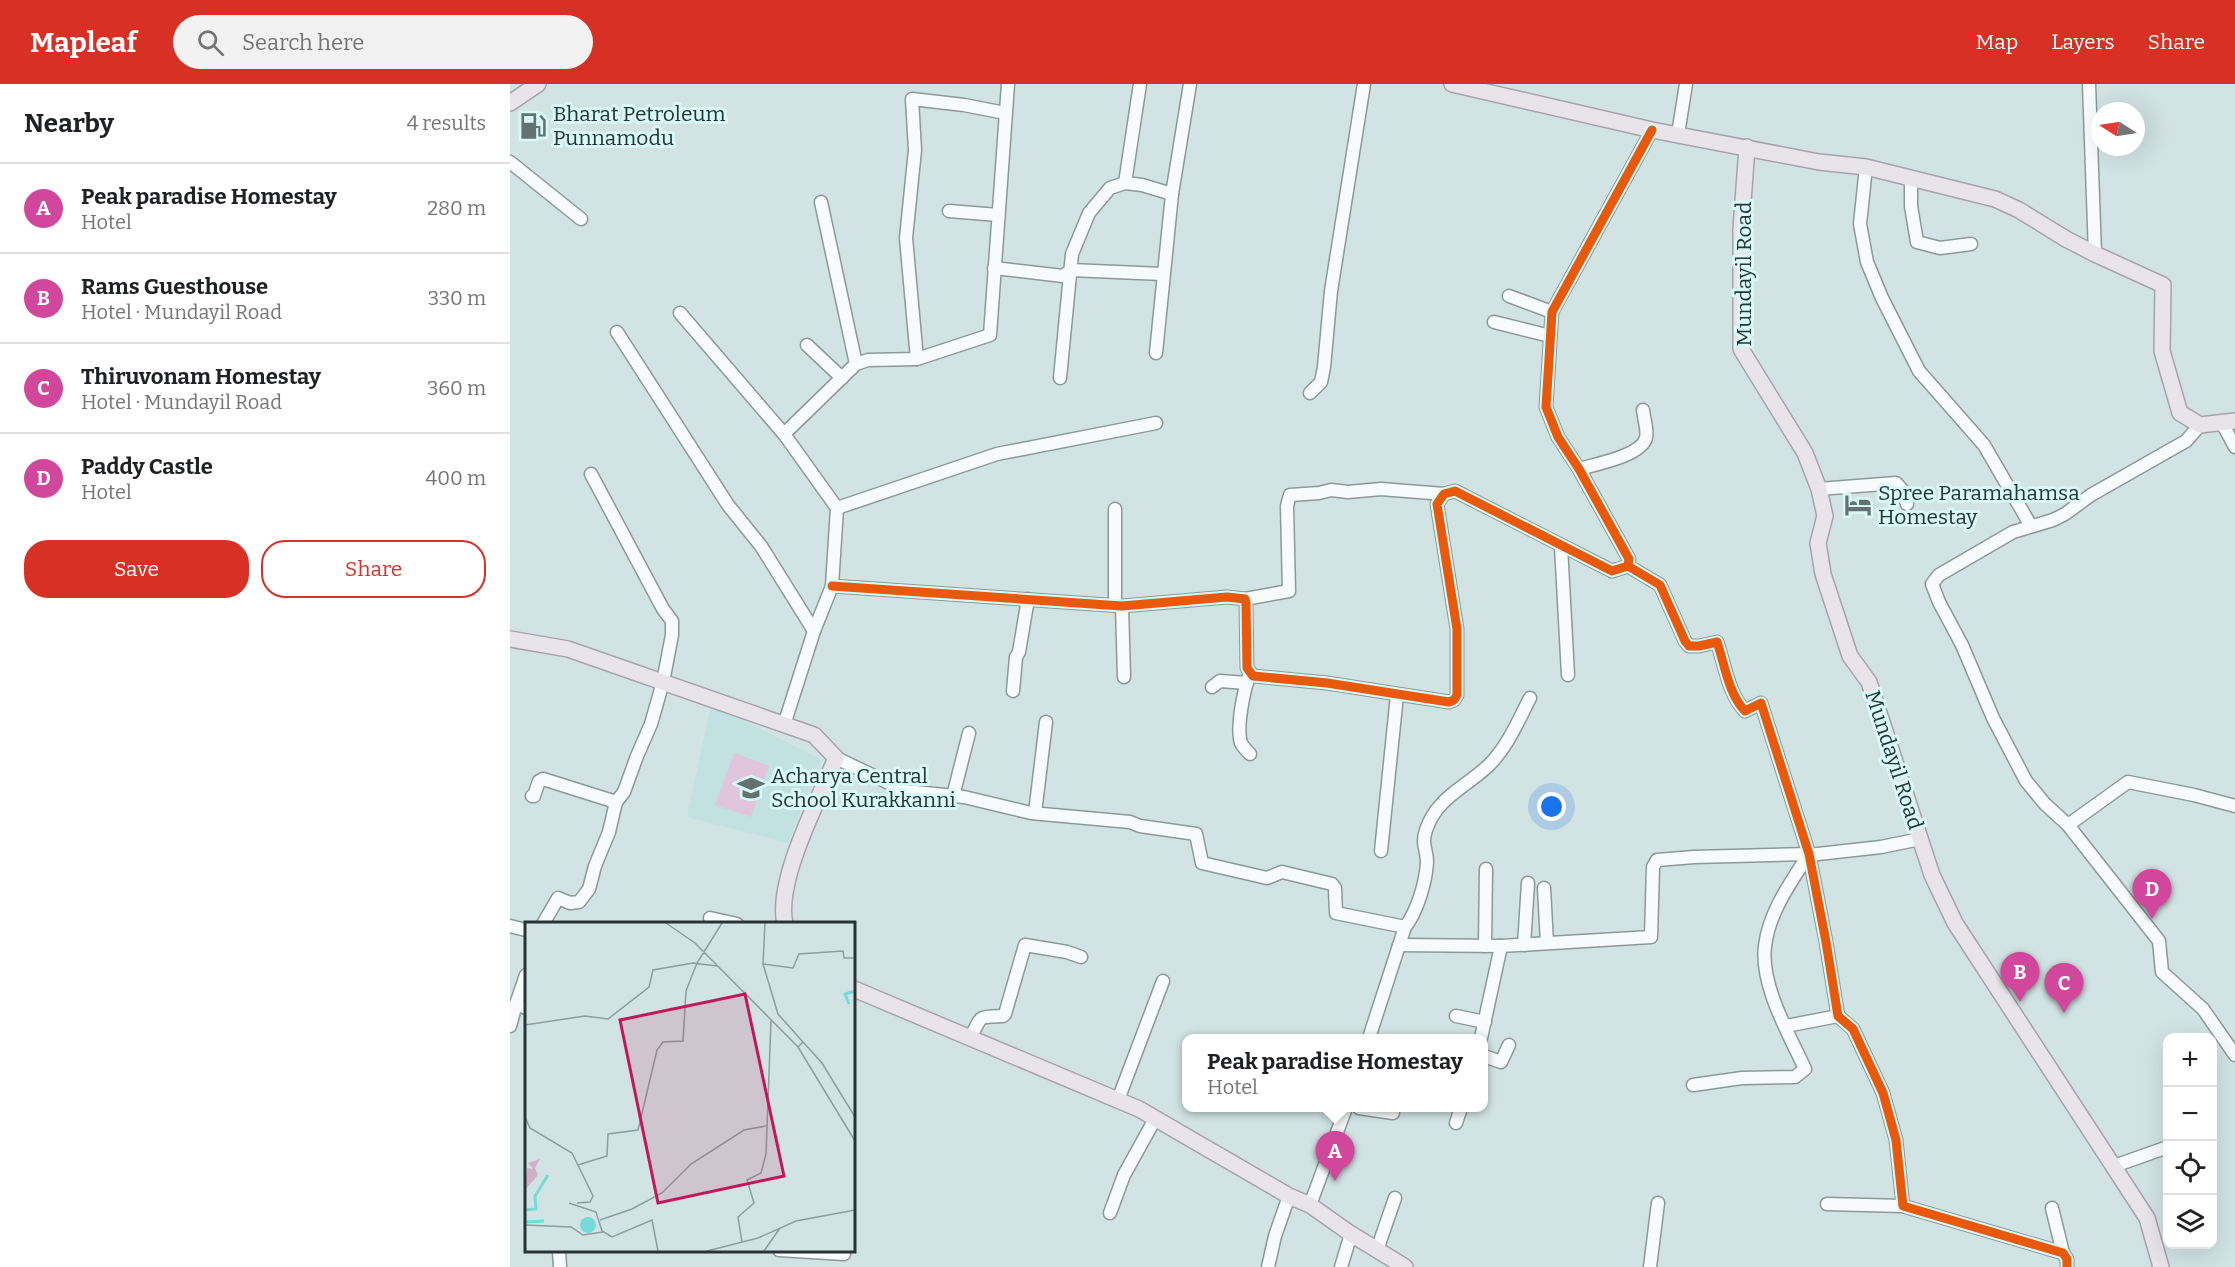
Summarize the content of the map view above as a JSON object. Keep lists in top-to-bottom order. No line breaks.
{"streets":{"main road":["Mundayil Road"]},"places":{"fuel station":["Bharat Petroleum Punnamodu"],"hotel":["Spree Paramahamsa Homestay"],"school or university":["Acharya Central School Kurakkanni"]},"north":"left","page":{"header":"Mapleaf","search":"Search here","nav":["Map","Layers","Share"],"heading":["Nearby","4 results"],"list":[{"mark":"A","name":"Peak paradise Homestay","note":"Hotel","value":"280 m"},{"mark":"B","name":"Rams Guesthouse","note":"Hotel · Mundayil Road","value":"330 m"},{"mark":"C","name":"Thiruvonam Homestay","note":"Hotel · Mundayil Road","value":"360 m"},{"mark":"D","name":"Paddy Castle","note":"Hotel","value":"400 m"}],"buttons":["Save","Share"],"pins":["D","B","C","A"],"map_buttons":["+","−"],"popup":["Peak paradise Homestay","Hotel"]}}
